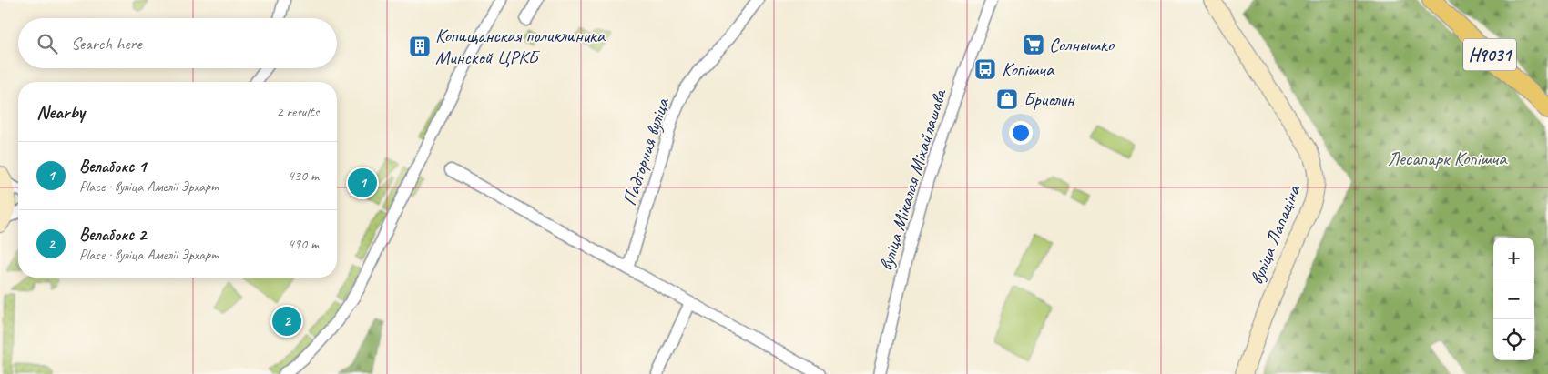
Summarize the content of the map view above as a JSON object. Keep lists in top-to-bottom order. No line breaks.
{"streets":{"main road":["Н9031","вуліца Лапаціна"],"street":["Падгорная вуліца","вуліца Мікалая Міхайлашава"]},"parks":["Лесапарк Копішча"],"places":{"supermarket":["Солнышко"],"building":["Копищанская поликлиника Минской ЦРКБ"],"bus stop":["Копішча"],"shop":["Бриолин"]},"page":{"search":"Search here","heading":["Nearby","2 results"],"list":[{"mark":"1","name":"Велабокс 1","note":"Place · вуліца Амеліі Эрхарт","value":"430 m"},{"mark":"2","name":"Велабокс 2","note":"Place · вуліца Амеліі Эрхарт","value":"490 m"}],"pins":["1","2"],"map_buttons":["+","−"]}}
